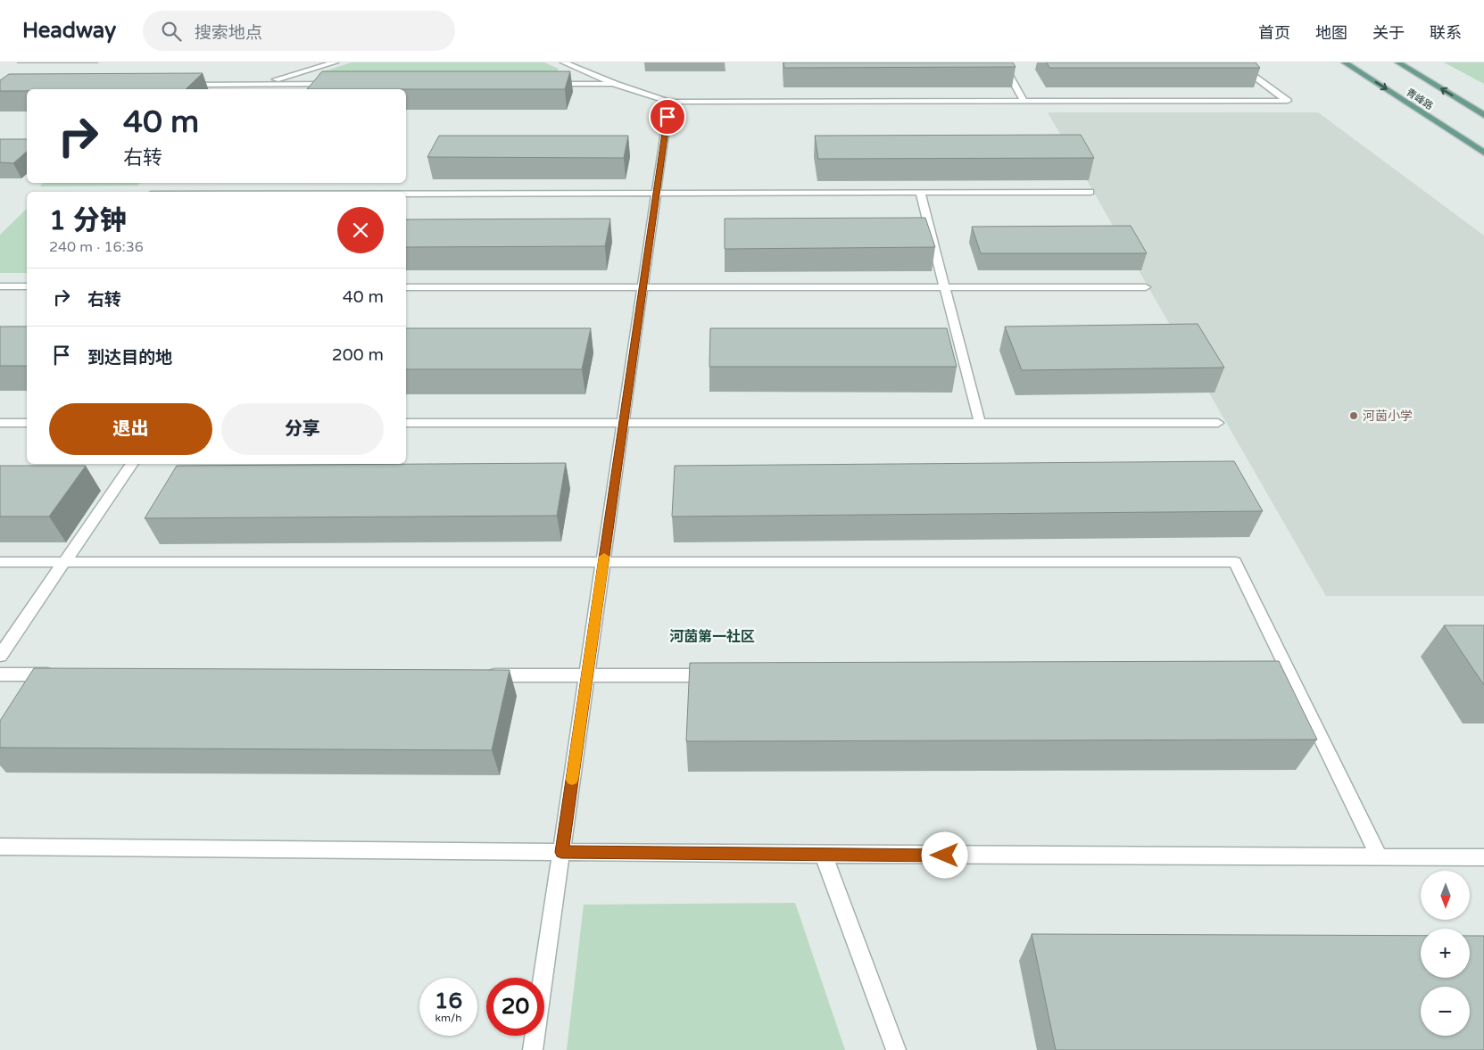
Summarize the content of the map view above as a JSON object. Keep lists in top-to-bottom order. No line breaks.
{"streets":{"main road":["青峰路"]},"districts":["河茵第一社区"],"places":["河茵小学"],"north":"bottom","page":{"header":"Headway","search":"搜索地点","nav":["首页","地图","关于","联系"],"turn":["40 m","右转"],"heading":["1 分钟","240 m · 16:36"],"list":[{"name":"右转","value":"40 m"},{"name":"到达目的地","value":"200 m"}],"buttons":["退出","分享"],"map_buttons":["+","−"],"speed":"16 km/h","limit":"20"}}
